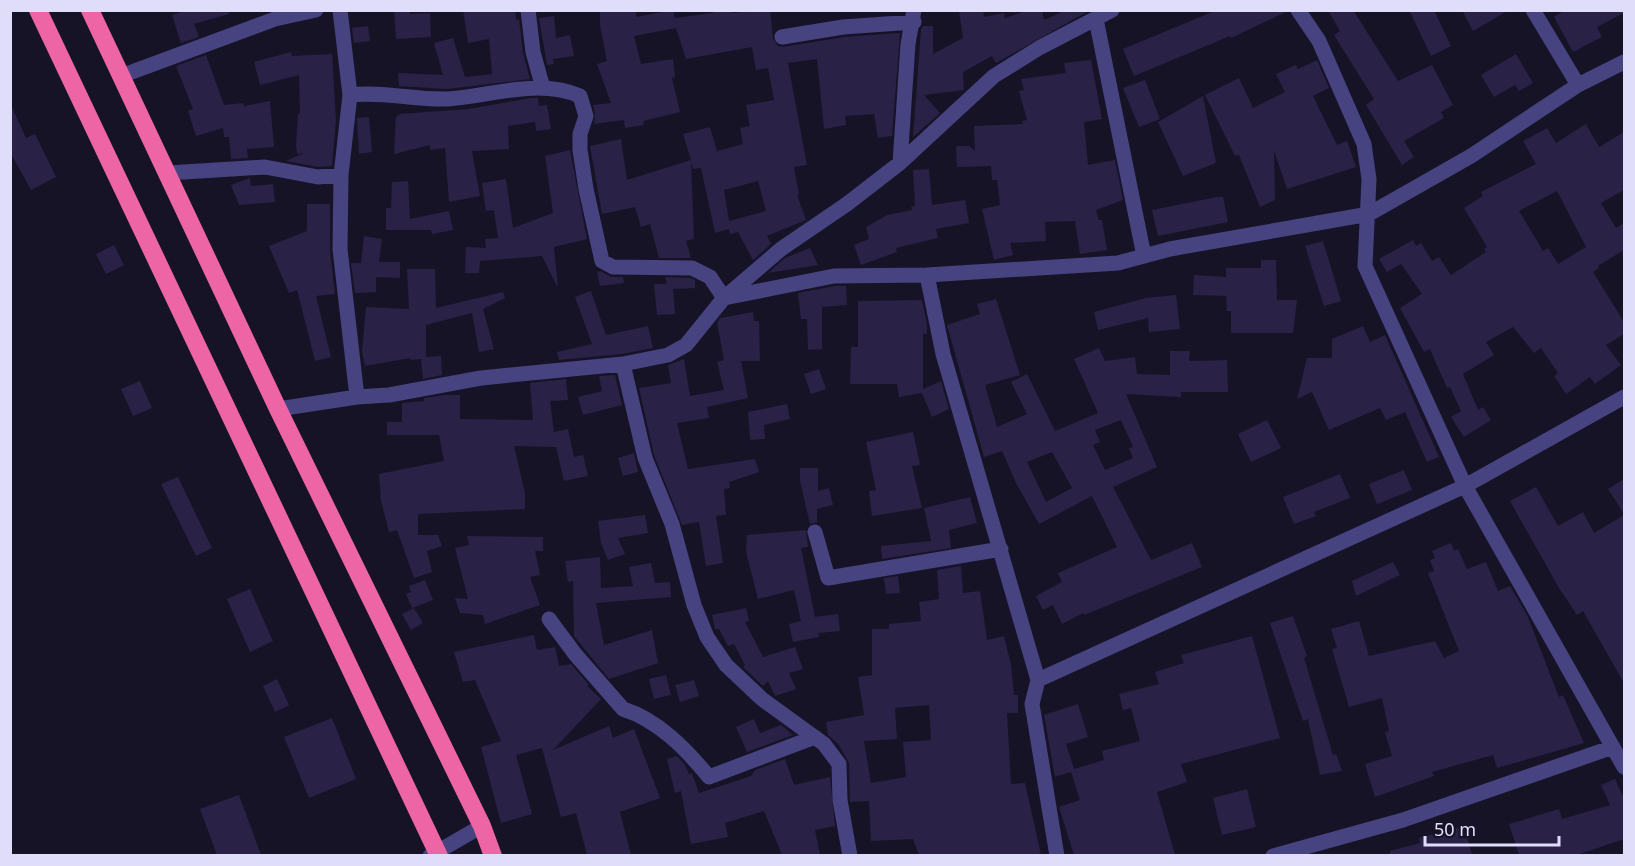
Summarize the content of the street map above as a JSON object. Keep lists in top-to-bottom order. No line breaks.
{"scale_bar":"50 m"}
